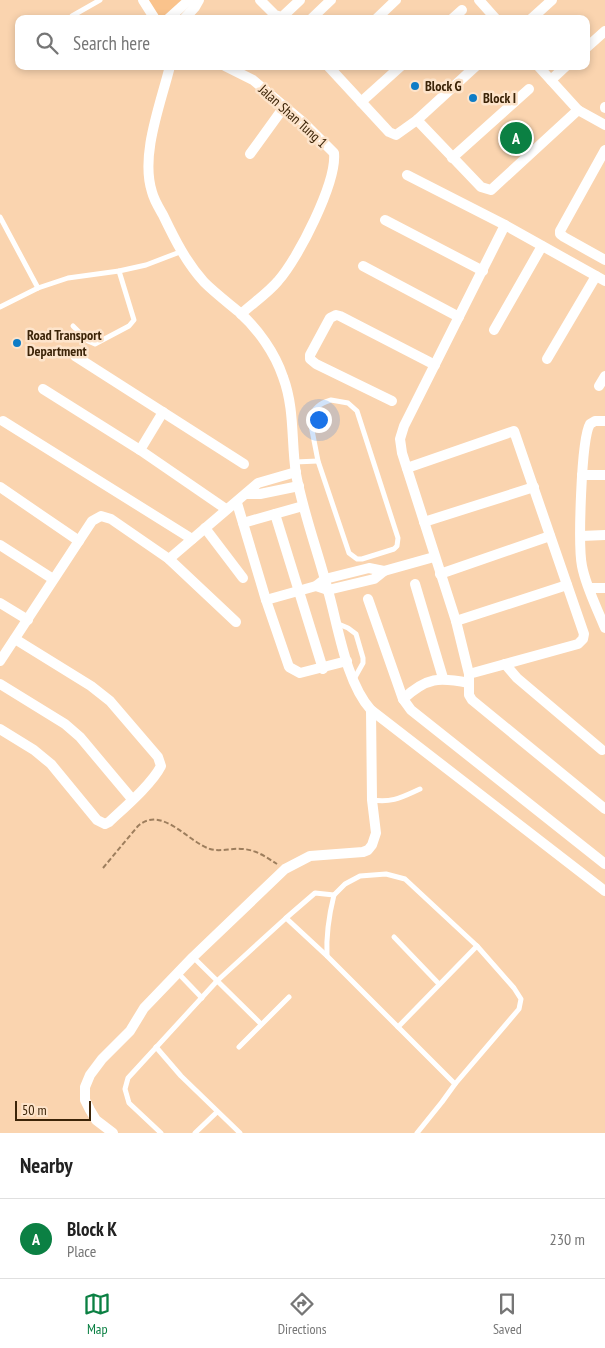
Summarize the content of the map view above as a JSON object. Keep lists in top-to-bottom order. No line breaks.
{"streets":{"street":["Jalan Shan Tung 1"]},"places":["Block G","Block I","Road Transport Department"],"scale_bar":"50 m","page":{"search":"Search here","pins":"A","scale":"50 m","heading":"Nearby","list":[{"mark":"A","name":"Block K","note":"Place","value":"230 m"}],"nav":["Map","Directions","Saved"]}}
